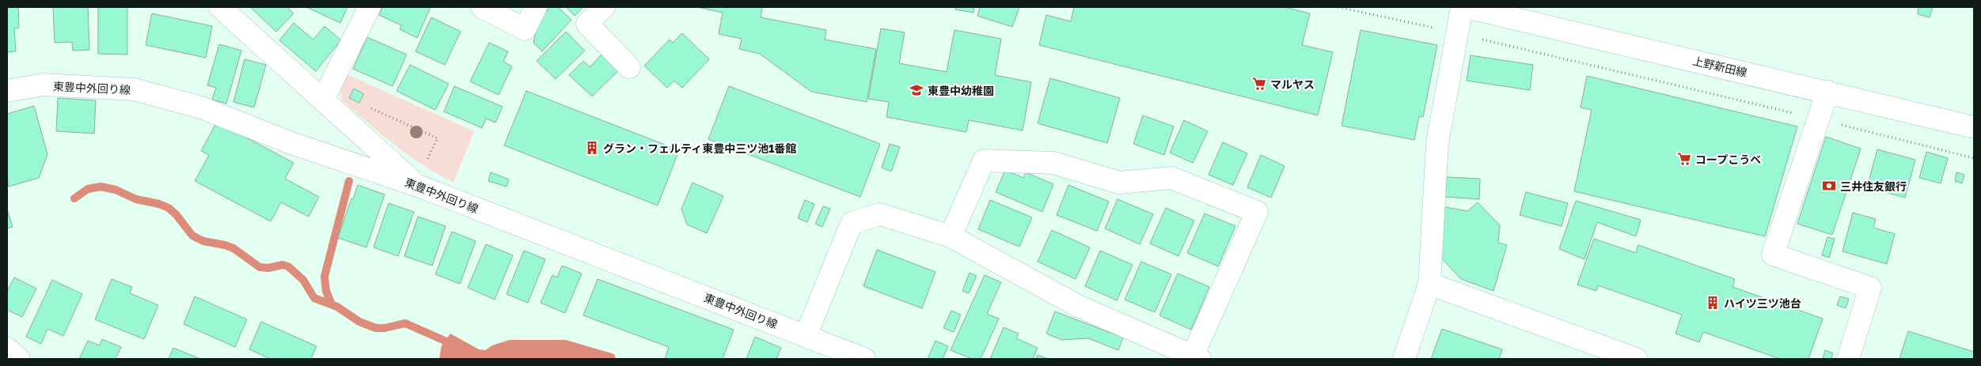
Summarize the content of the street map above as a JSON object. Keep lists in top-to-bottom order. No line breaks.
{"streets":{"street":["上野新田線","東豊中外回り線"]},"places":{"supermarket":["マルヤス","コープこうべ"],"school or university":["東豊中幼稚園"],"building":["グラン・フェルティ東豊中三ツ池1番館","ハイツ三ツ池台"],"bank":["三井住友銀行"]}}
